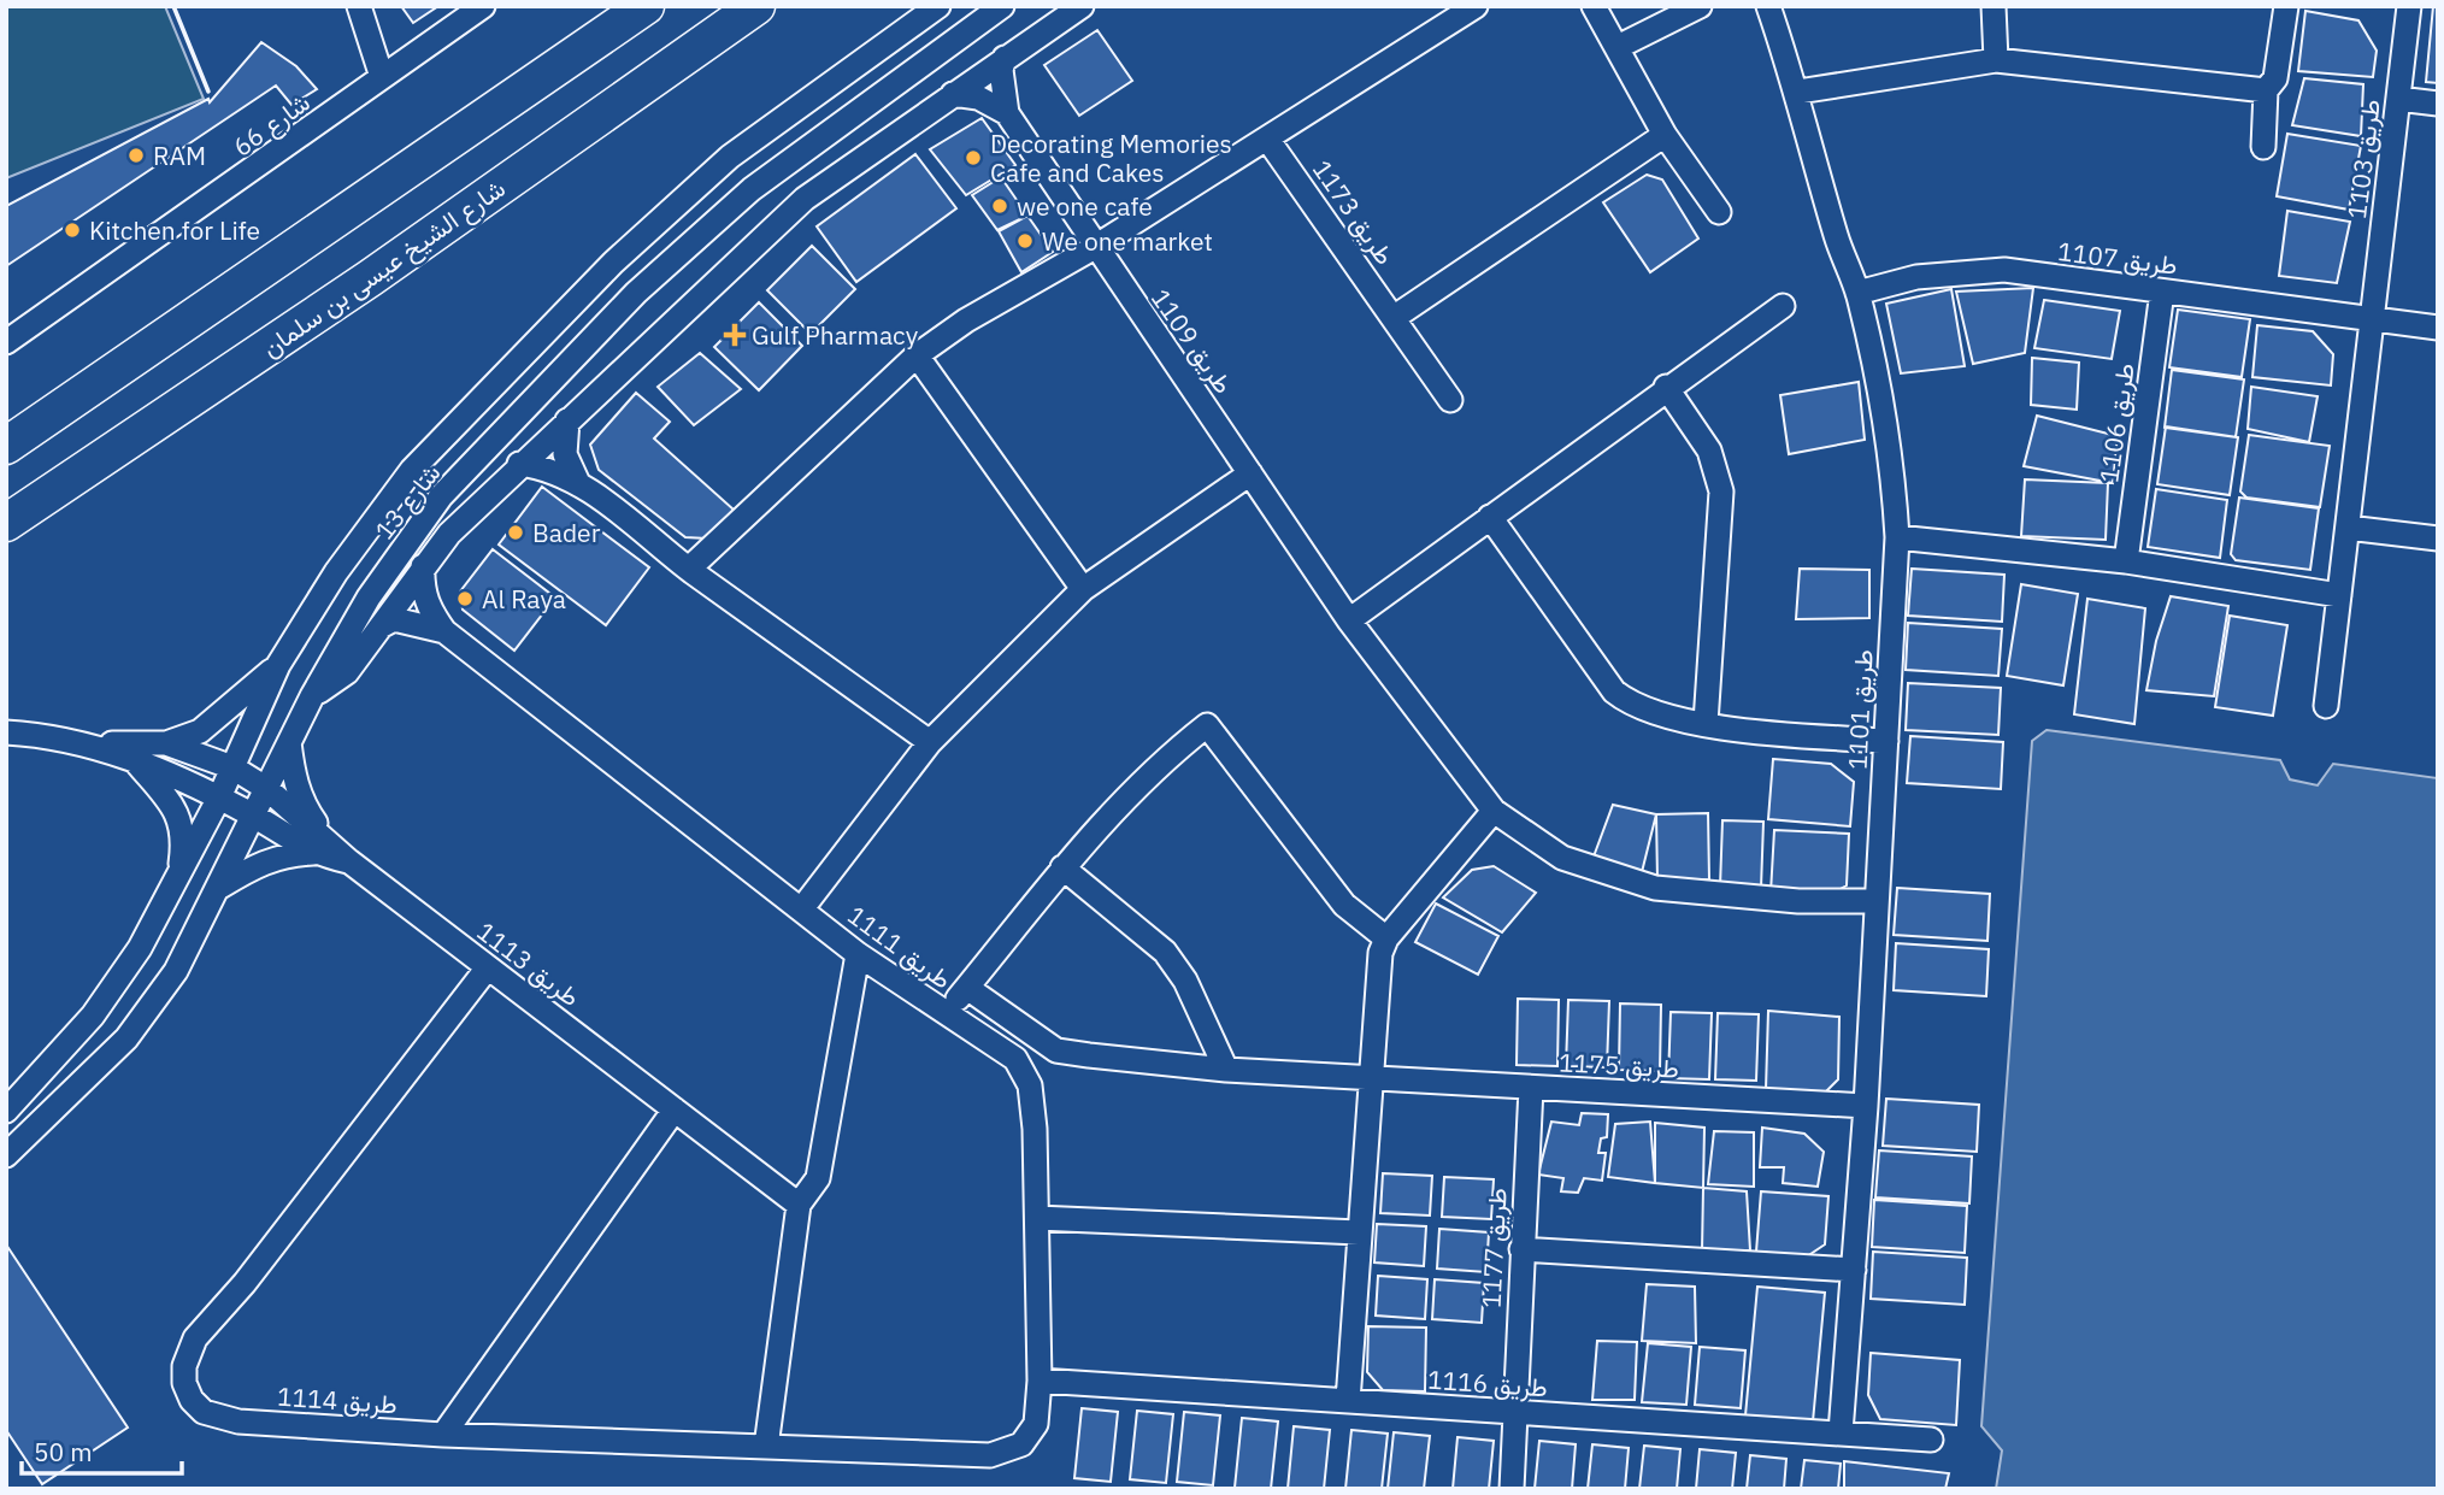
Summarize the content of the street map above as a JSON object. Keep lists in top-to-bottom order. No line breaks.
{"streets":{"highway":["شارع الشيخ عيسى بن سلمان"],"street":["شارع 66","طريق 1103","طريق 1173","طريق 1107","طريق 1109","طريق 1106","شارع 13","طريق 1101","طريق 1111","طريق 1113","طريق 1175","طريق 1177","طريق 1116","طريق 1114"]},"crossings":[["طريق 1103","طريق 1107"],["طريق 1107","طريق 1106"],["طريق 1107","طريق 1101"],["طريق 1109","طريق 1101"],["شارع 13","طريق 1113"],["طريق 1101","طريق 1175"],["طريق 1101","طريق 1116"],["طريق 1111","طريق 1116"],["طريق 1111","طريق 1114"],["طريق 1113","طريق 1114"],["طريق 1175","طريق 1177"],["طريق 1177","طريق 1116"]],"places":{"other":["RAM","Decorating Memories Cafe and Cakes","we one cafe","Kitchen for Life","We one market","Bader","Al Raya"],"health":["Gulf Pharmacy"]},"scale_bar":"50 m"}
